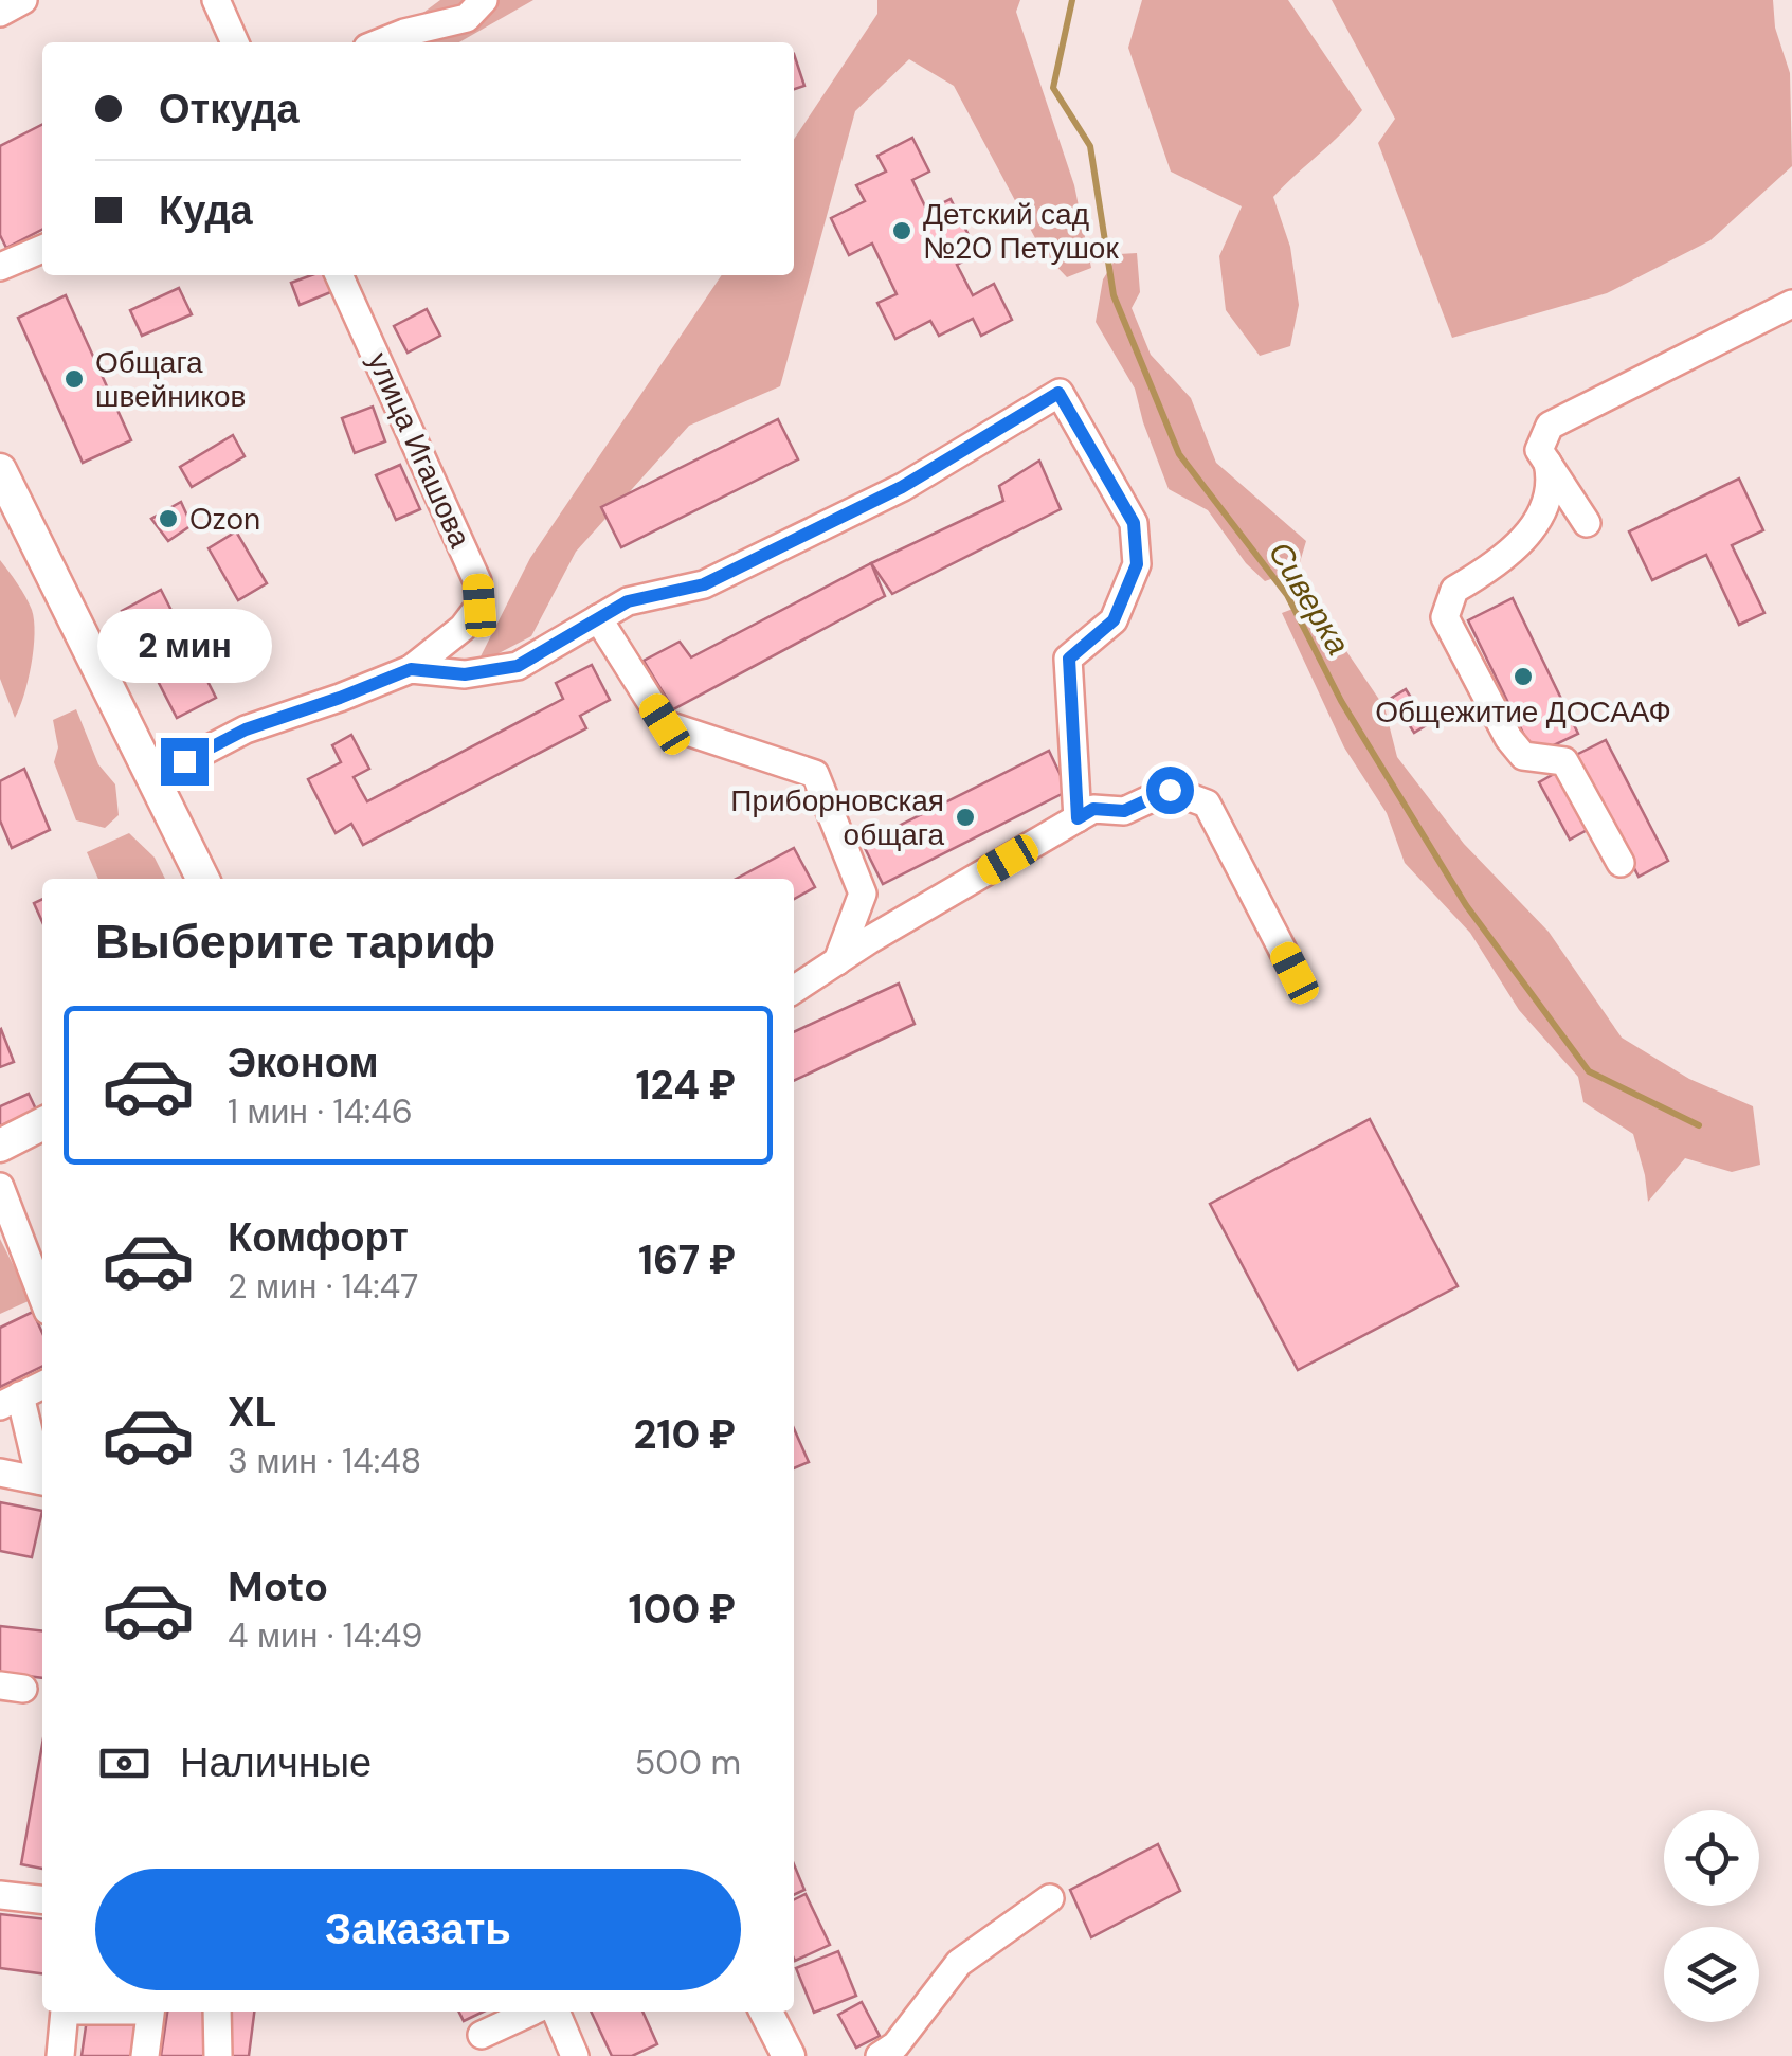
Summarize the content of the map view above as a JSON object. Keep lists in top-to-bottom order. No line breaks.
{"streets":{"street":["улица Игашова"]},"water":["Сиверка"],"places":["Детский сад №20 Петушок","Общага швейников","Ozon","Общежитие ДОСААФ","Приборновская общага"],"page":{"banner":["Откуда","Куда"],"bubble":"2 мин","heading":"Выберите тариф","list":[{"name":"Эконом","note":"1 мин · 14:46","value":"124 ₽"},{"name":"Комфорт","note":"2 мин · 14:47","value":"167 ₽"},{"name":"XL","note":"3 мин · 14:48","value":"210 ₽"},{"name":"Moto","note":"4 мин · 14:49","value":"100 ₽"}],"pay":["Наличные","500 m"],"buttons":"Заказать"}}
